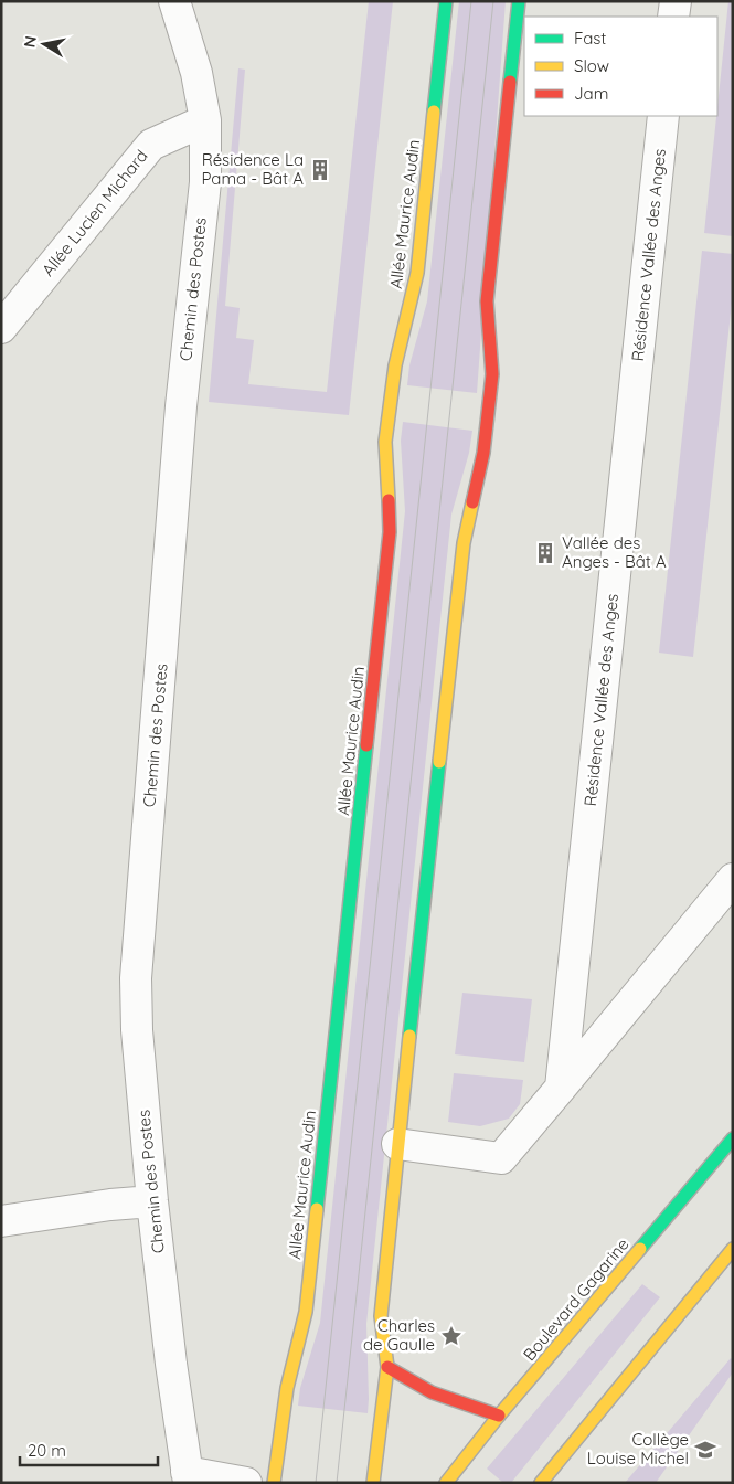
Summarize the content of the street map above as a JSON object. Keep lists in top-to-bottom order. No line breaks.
{"streets":{"street":["Allée Lucien Michard","Allée Maurice Audin","Résidence Vallée des Anges","Chemin des Postes","Boulevard Gagarine"]},"crossings":[["Allée Lucien Michard","Chemin des Postes"]],"places":{"building":["Résidence La Pama - Bât A","Vallée des Anges - Bât A"],"place":["Charles de Gaulle"],"school or university":["Collège Louise Michel"]},"legend":["Fast","Slow","Jam"],"scale_bar":"20 m","north":"left"}
